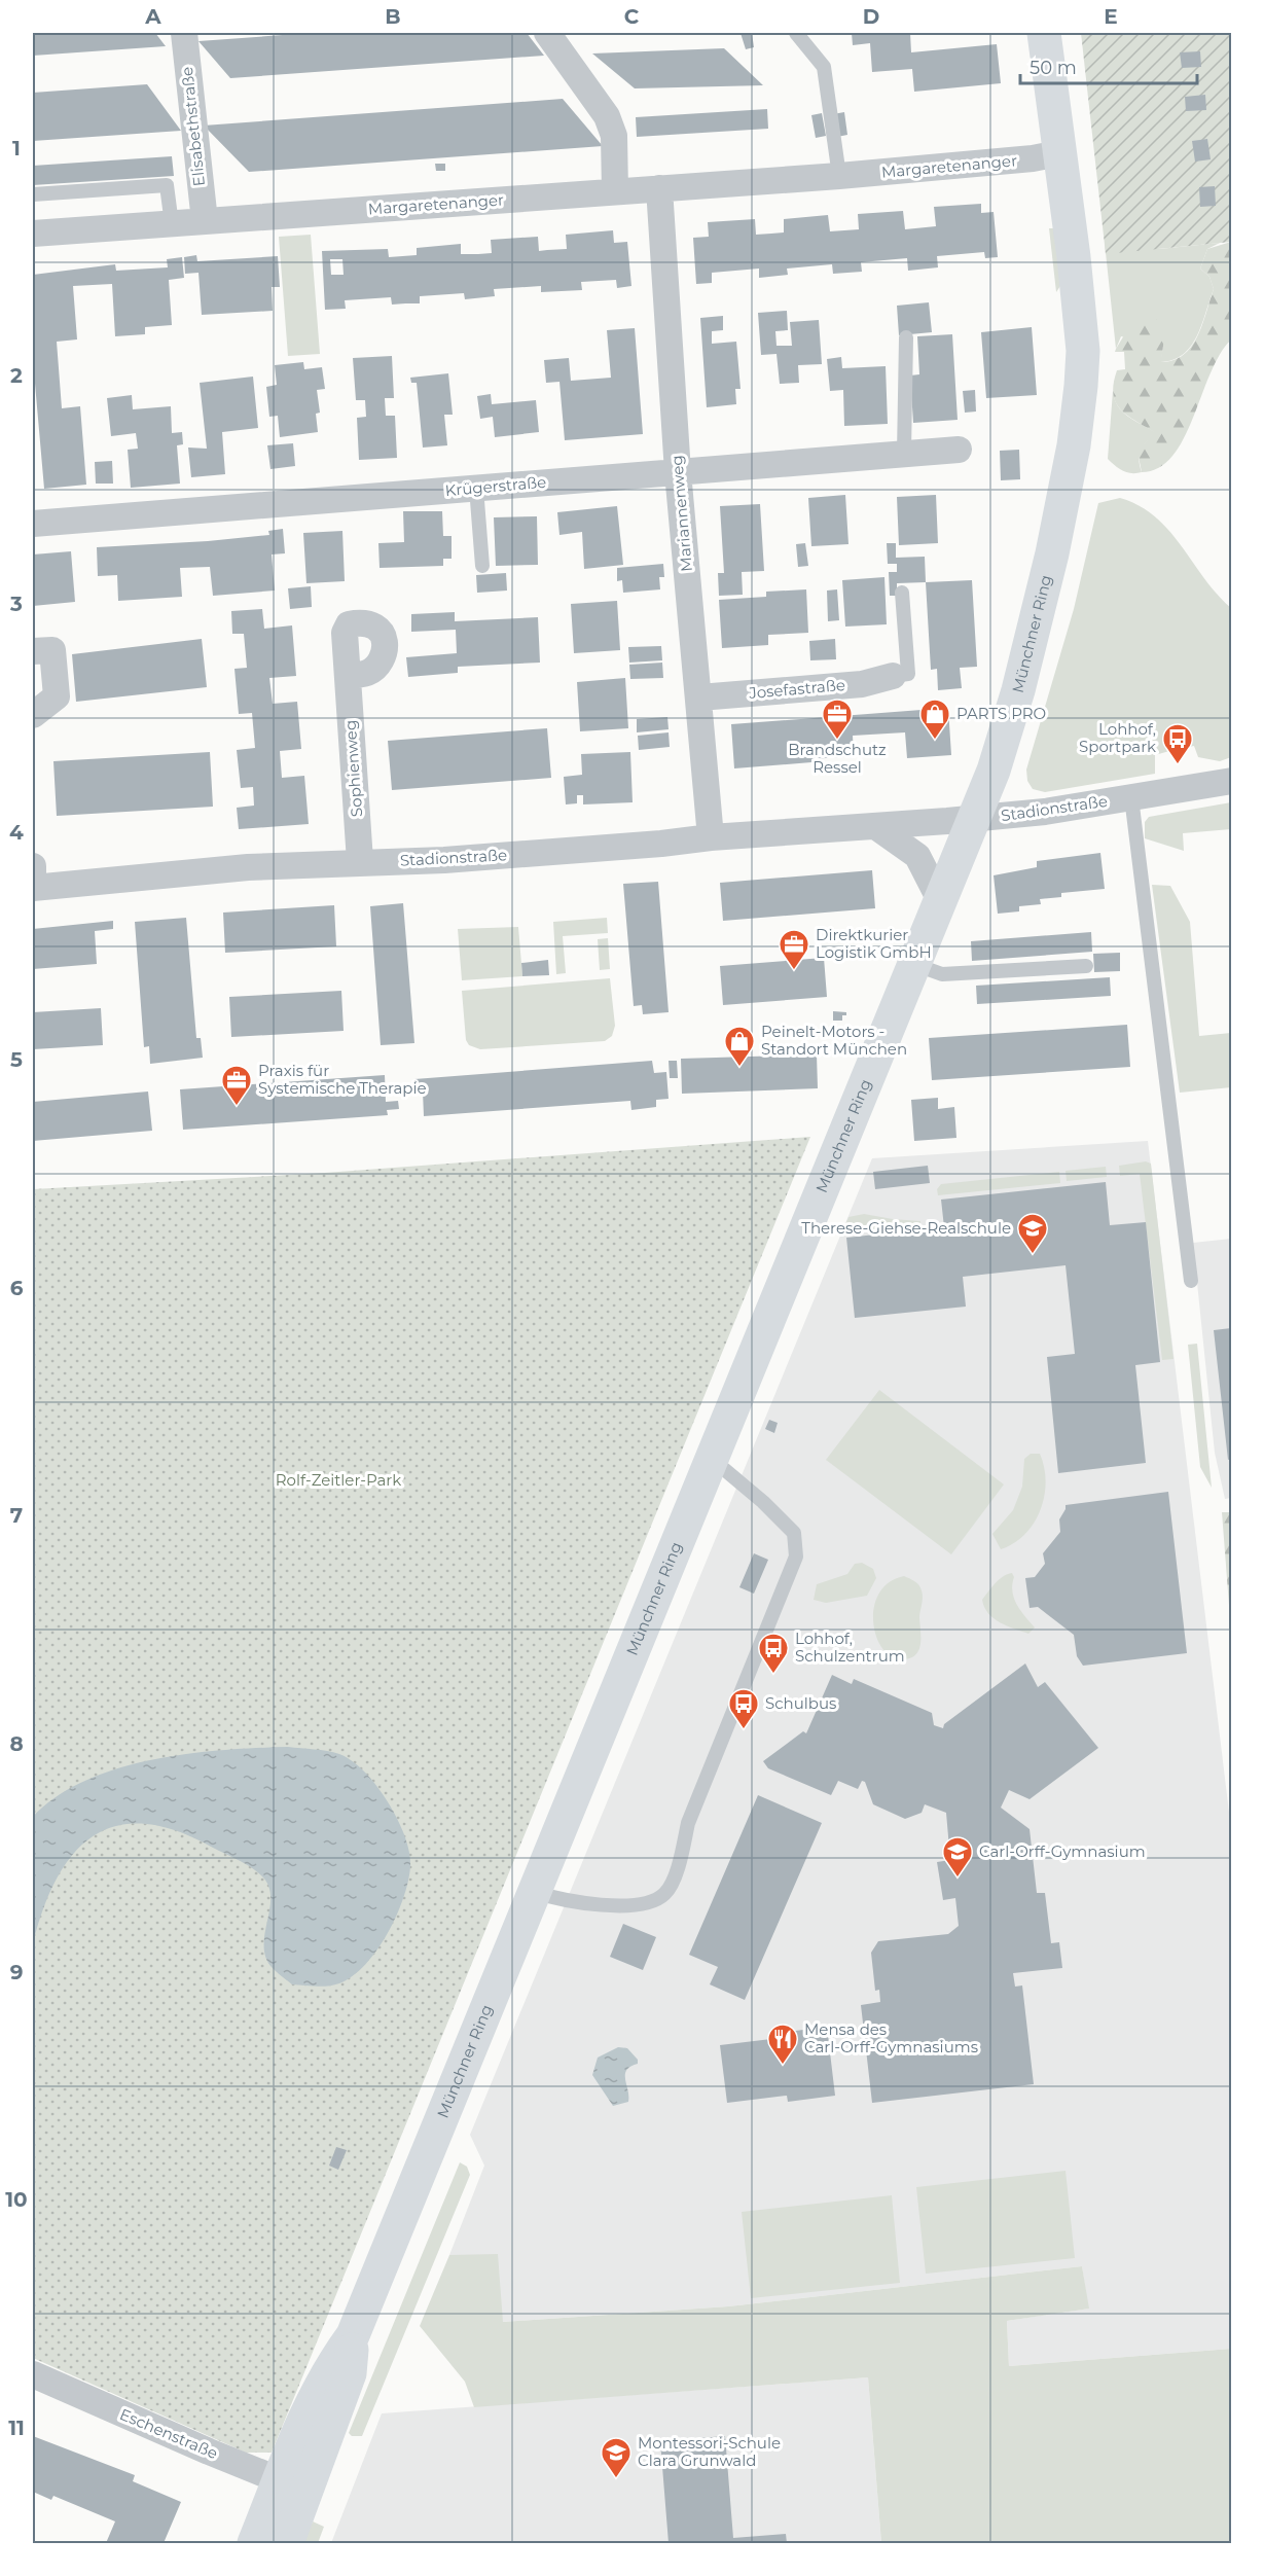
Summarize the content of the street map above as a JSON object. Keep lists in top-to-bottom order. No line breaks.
{"streets":{"main road":["Münchner Ring"],"street":["Elisabethstraße","Margaretenanger","Krügerstraße","Mariannenweg","Josefastraße","Sophienweg","Stadionstraße","Eschenstraße"]},"crossings":[["Elisabethstraße","Margaretenanger"],["Margaretenanger","Mariannenweg"],["Margaretenanger","Münchner Ring"],["Krügerstraße","Mariannenweg"],["Mariannenweg","Josefastraße"],["Mariannenweg","Stadionstraße"],["Münchner Ring","Stadionstraße"],["Münchner Ring","Eschenstraße"],["Sophienweg","Stadionstraße"]],"parks":["Rolf-Zeitler-Park"],"places":{"office":["Brandschutz Ressel","Direktkurier Logistik GmbH","Praxis für Systemische Therapie"],"shop":["PARTS PRO","Peinelt-Motors - Standort München"],"bus stop":["Lohhof, Sportpark","Lohhof, Schulzentrum","Schulbus"],"school or university":["Therese-Giehse-Realschule","Carl-Orff-Gymnasium","Montessori-Schule Clara Grunwald"],"restaurant":["Mensa des Carl-Orff-Gymnasiums"]},"scale_bar":"50 m","grid":{"columns":["A","B","C","D","E"],"rows":["1","2","3","4","5","6","7","8","9","10","11"]}}
